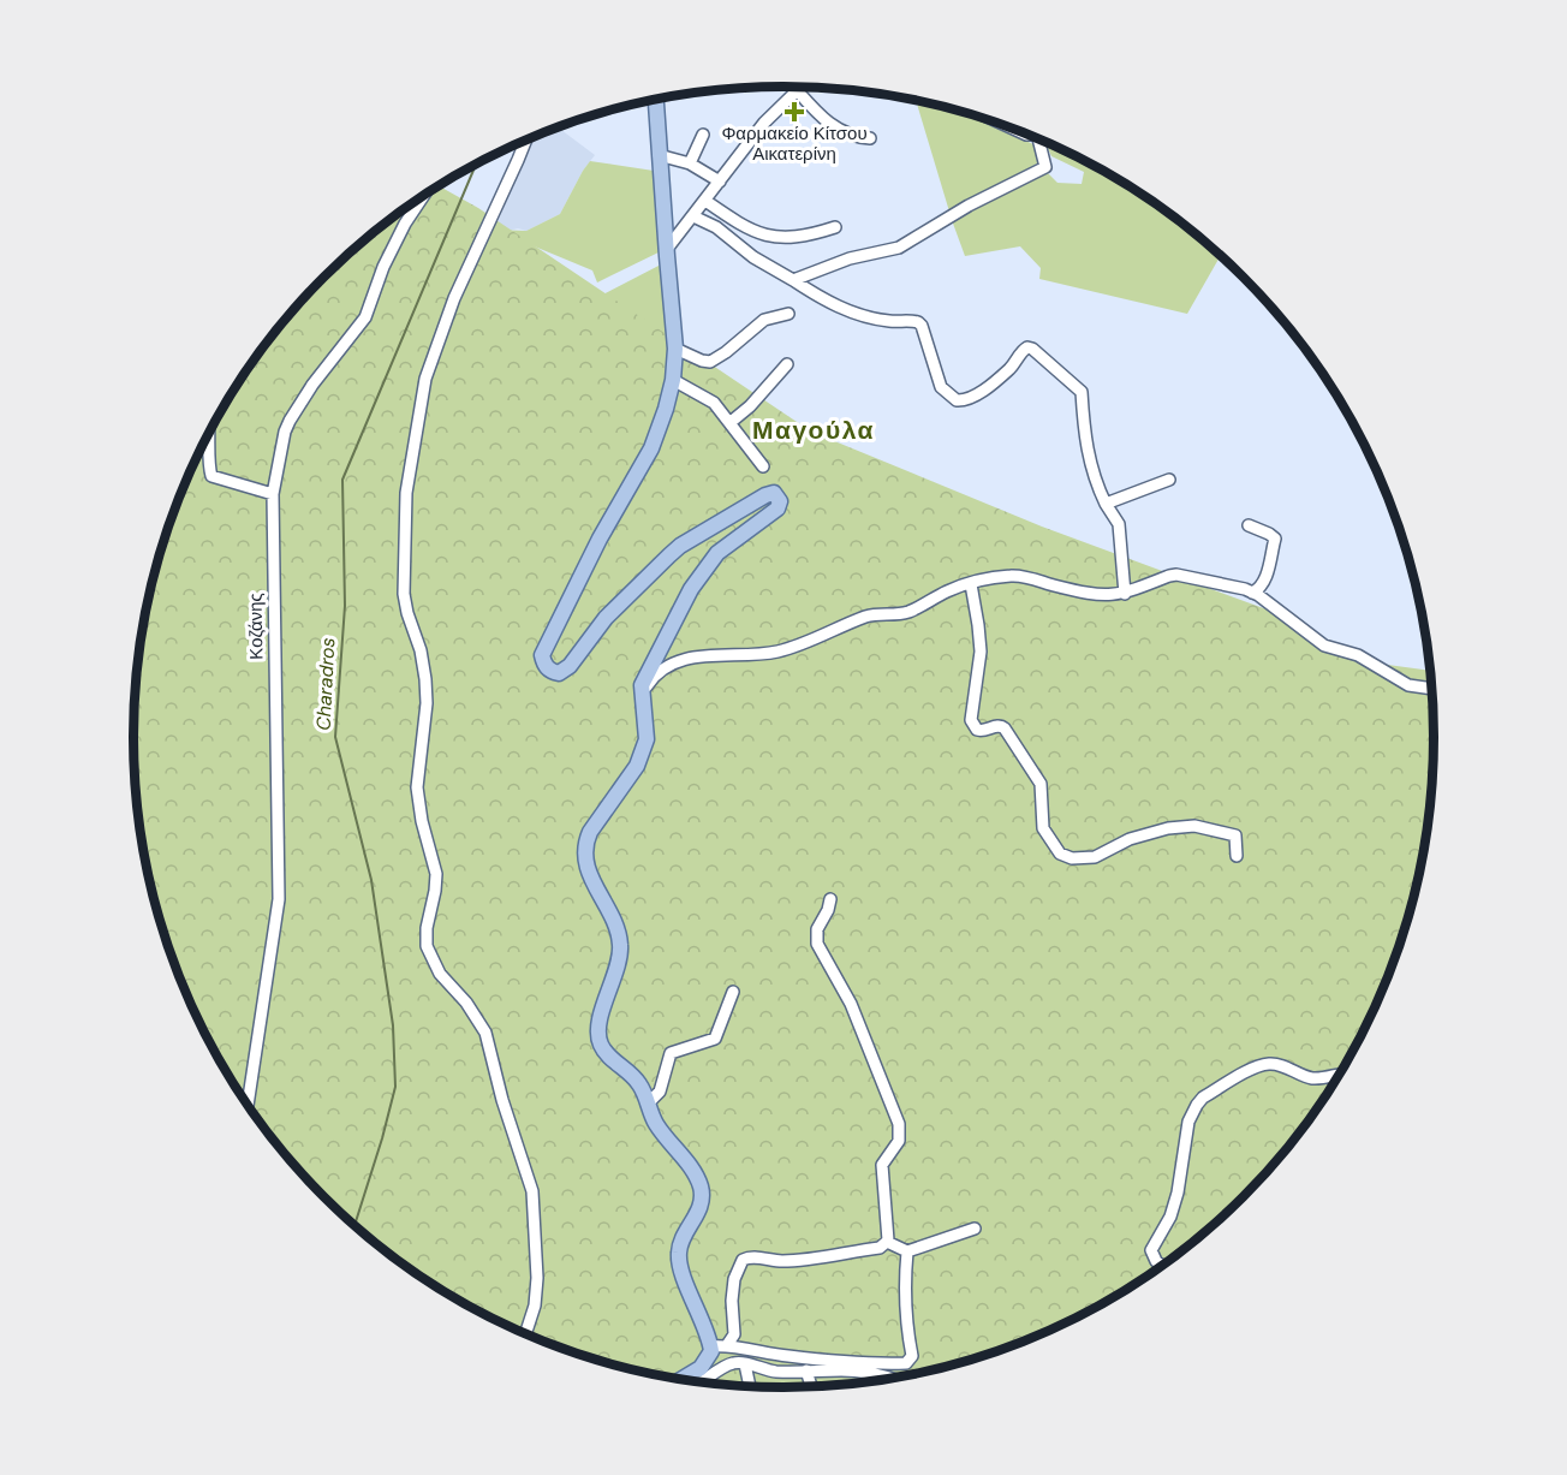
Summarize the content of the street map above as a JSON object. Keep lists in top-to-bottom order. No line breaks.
{"streets":{"street":["Κοζάνης"]},"districts":["Μαγούλα"],"water":["Charadros"],"places":{"health":["Φαρμακείο Κίτσου Αικατερίνη"]}}
